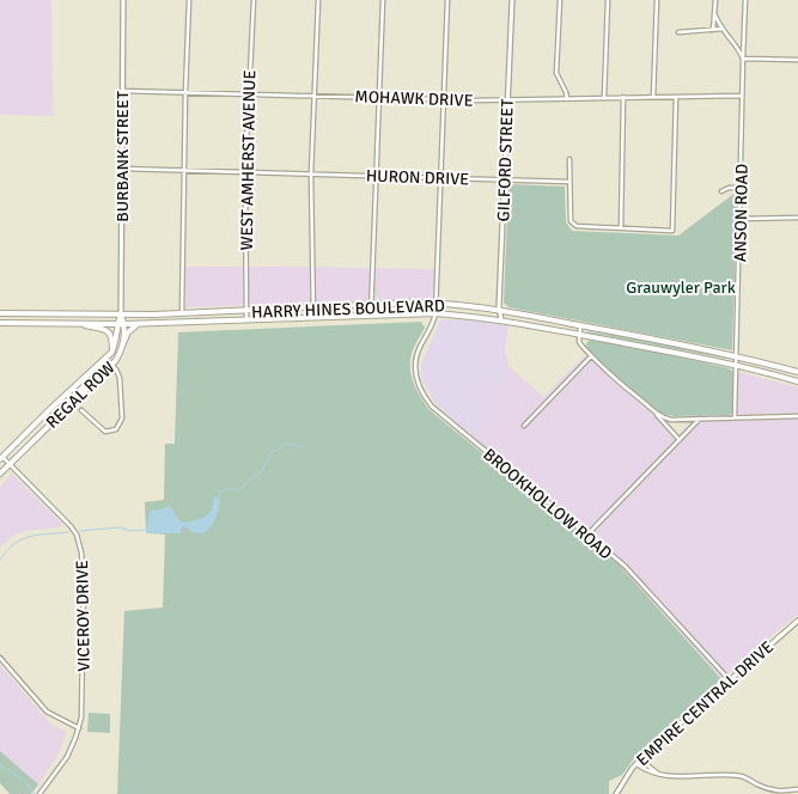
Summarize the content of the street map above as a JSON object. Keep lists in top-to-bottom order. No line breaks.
{"streets":{"main road":["HARRY HINES BOULEVARD","REGAL ROW"],"street":["MOHAWK DRIVE","BURBANK STREET","WEST AMHERST AVENUE","GILFORD STREET","HURON DRIVE","ANSON ROAD","BROOKHOLLOW ROAD","VICEROY DRIVE","EMPIRE CENTRAL DRIVE"]},"crossings":[["MOHAWK DRIVE","BURBANK STREET"],["MOHAWK DRIVE","WEST AMHERST AVENUE"],["MOHAWK DRIVE","GILFORD STREET"],["MOHAWK DRIVE","ANSON ROAD"],["BURBANK STREET","HURON DRIVE"],["BURBANK STREET","HARRY HINES BOULEVARD"],["BURBANK STREET","REGAL ROW"],["WEST AMHERST AVENUE","HURON DRIVE"],["WEST AMHERST AVENUE","HARRY HINES BOULEVARD"],["GILFORD STREET","HURON DRIVE"],["GILFORD STREET","HARRY HINES BOULEVARD"],["ANSON ROAD","HARRY HINES BOULEVARD"],["HARRY HINES BOULEVARD","REGAL ROW"],["HARRY HINES BOULEVARD","BROOKHOLLOW ROAD"],["REGAL ROW","VICEROY DRIVE"],["BROOKHOLLOW ROAD","EMPIRE CENTRAL DRIVE"]],"parks":["Grauwyler Park"]}
